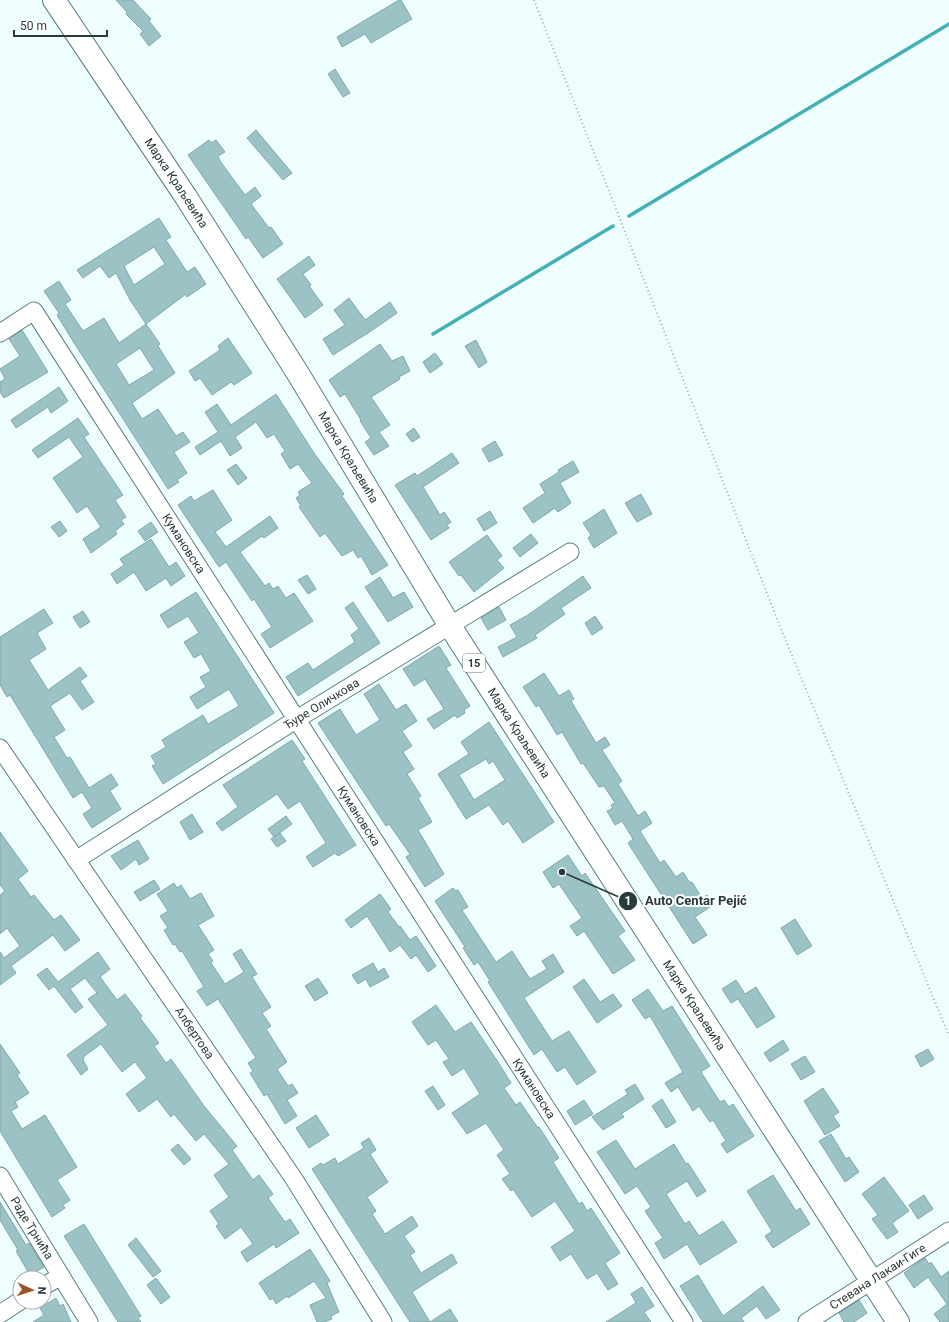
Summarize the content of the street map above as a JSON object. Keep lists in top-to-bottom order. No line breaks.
{"streets":{"main road":["Марка Краљевића","15"],"street":["Кумановска","Ђуре Оличкова","Албертова","Раде Трнића","Стевана Лакаи-Гиге"]},"crossings":[["Марка Краљевића","Ђуре Оличкова"],["Марка Краљевића","Стевана Лакаи-Гиге"],["Кумановска","Ђуре Оличкова"],["Ђуре Оличкова","Албертова"]],"places":["Auto Centar Pejić"],"scale_bar":"50 m","north":"right"}
